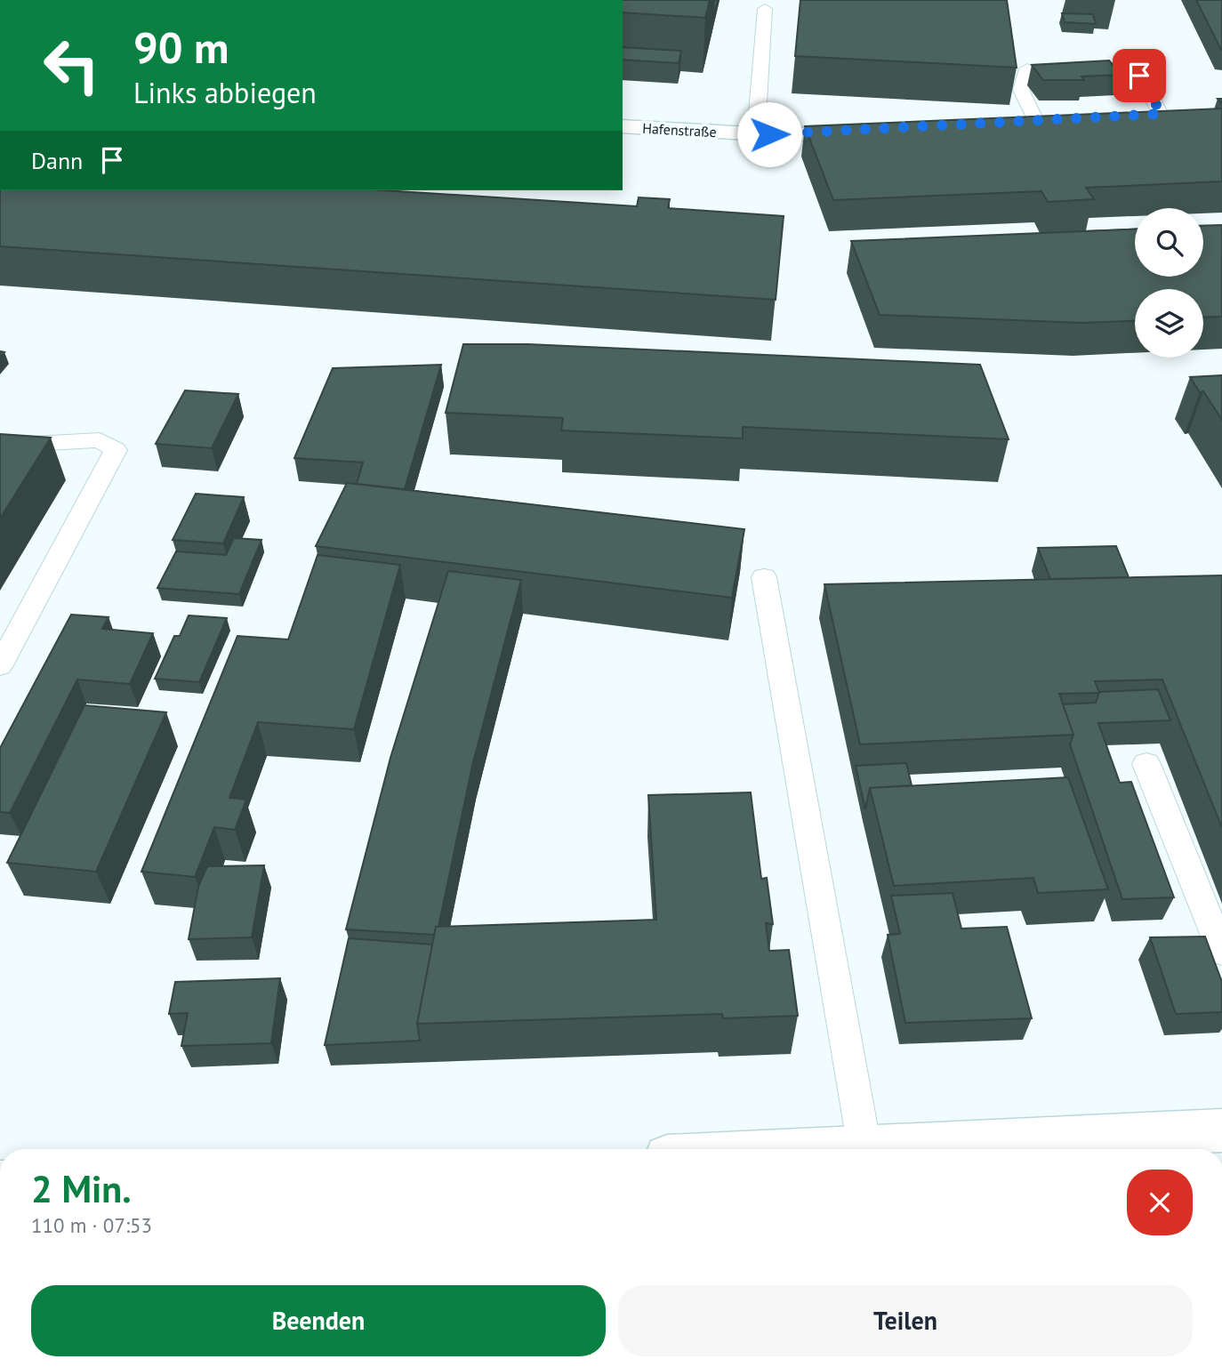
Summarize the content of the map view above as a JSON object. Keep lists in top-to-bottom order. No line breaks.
{"streets":{"street":["Hafenstraße"]},"page":{"turn":["90 m","Links abbiegen"],"then":"Dann","heading":["2 Min.","110 m · 07:53"],"buttons":["Beenden","Teilen"]}}
